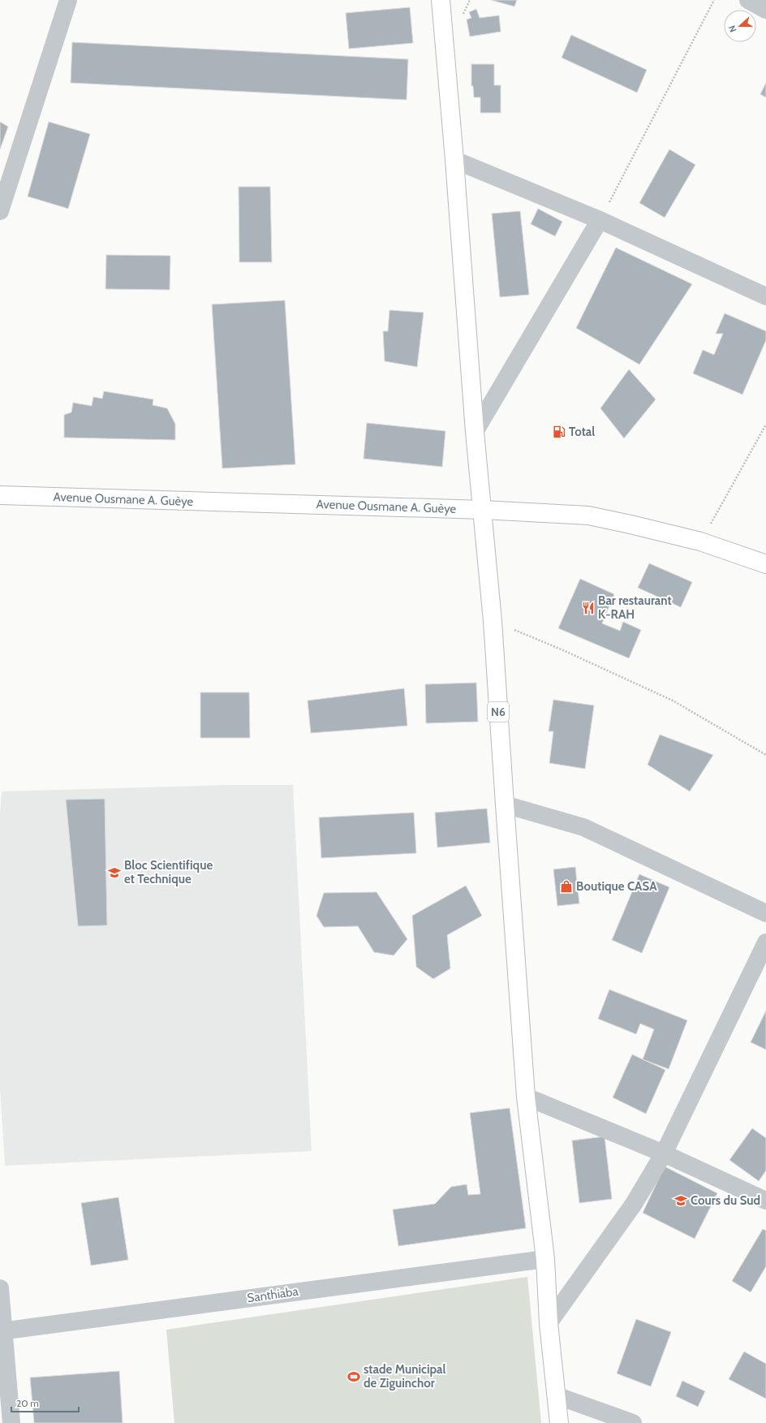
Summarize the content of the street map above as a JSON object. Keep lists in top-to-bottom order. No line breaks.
{"streets":{"main road":["Avenue Ousmane A. Guèye","N6"],"street":["Santhiaba"]},"crossings":[["Avenue Ousmane A. Guèye","N6"],["N6","Santhiaba"]],"places":{"fuel station":["Total"],"restaurant":["Bar restaurant K-RAH"],"school or university":["Bloc Scientifique et Technique","Cours du Sud"],"shop":["Boutique CASA"],"sports":["stade Municipal de Ziguinchor"]},"scale_bar":"20 m","north":"left"}
